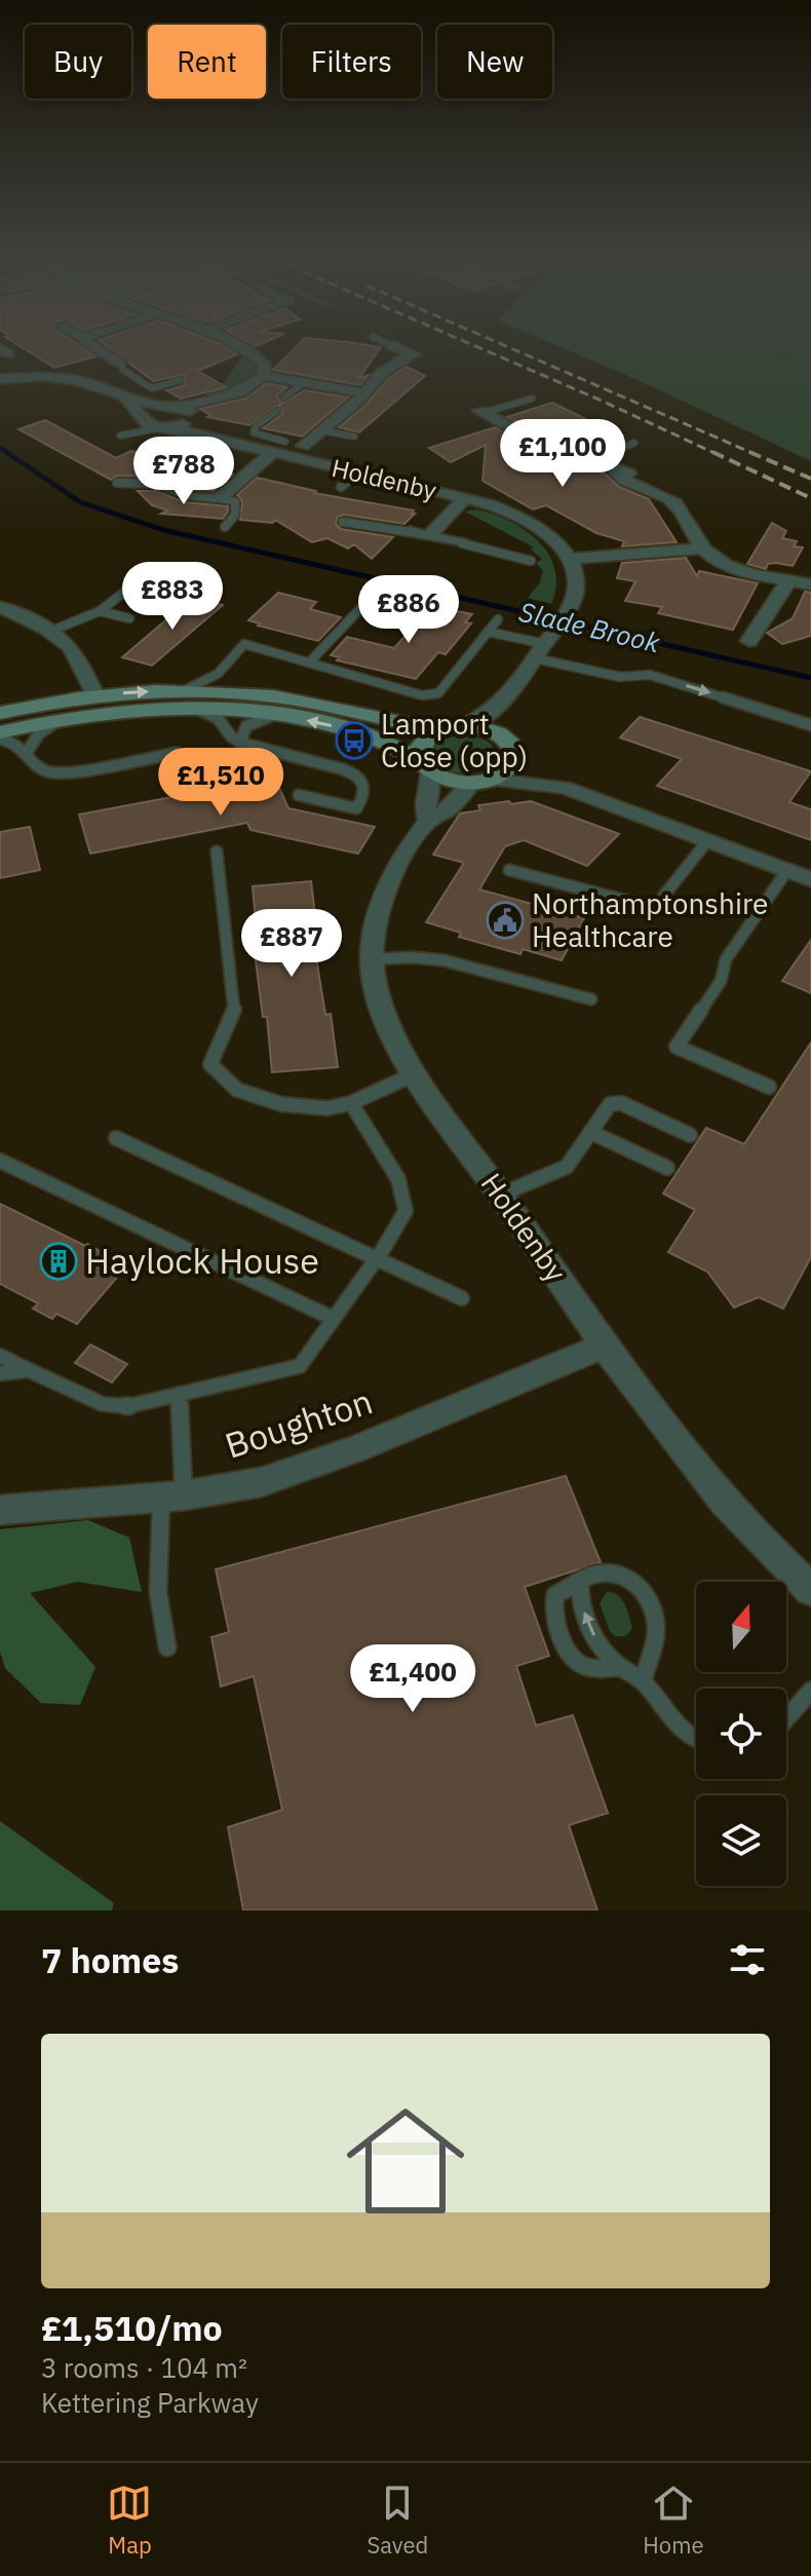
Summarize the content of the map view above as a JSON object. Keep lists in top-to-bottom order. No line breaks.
{"streets":{"street":["Holdenby","Boughton"]},"crossings":[["Holdenby","Boughton"]],"water":["Slade Brook"],"places":{"bus stop":["Lamport Close (opp)"],"public building":["Northamptonshire Healthcare"],"building":["Haylock House"]},"north":"top","page":{"chip":["Buy","Rent","Filters","New"],"price":["£1,100","£788","£883","£886","£1,510","£887","£1,400"],"heading":"7 homes","list":[{"name":"£1,510/mo","note":"3 rooms · 104 m² · Kettering Parkway"}],"tabs":["Map","Saved","Home"]}}
